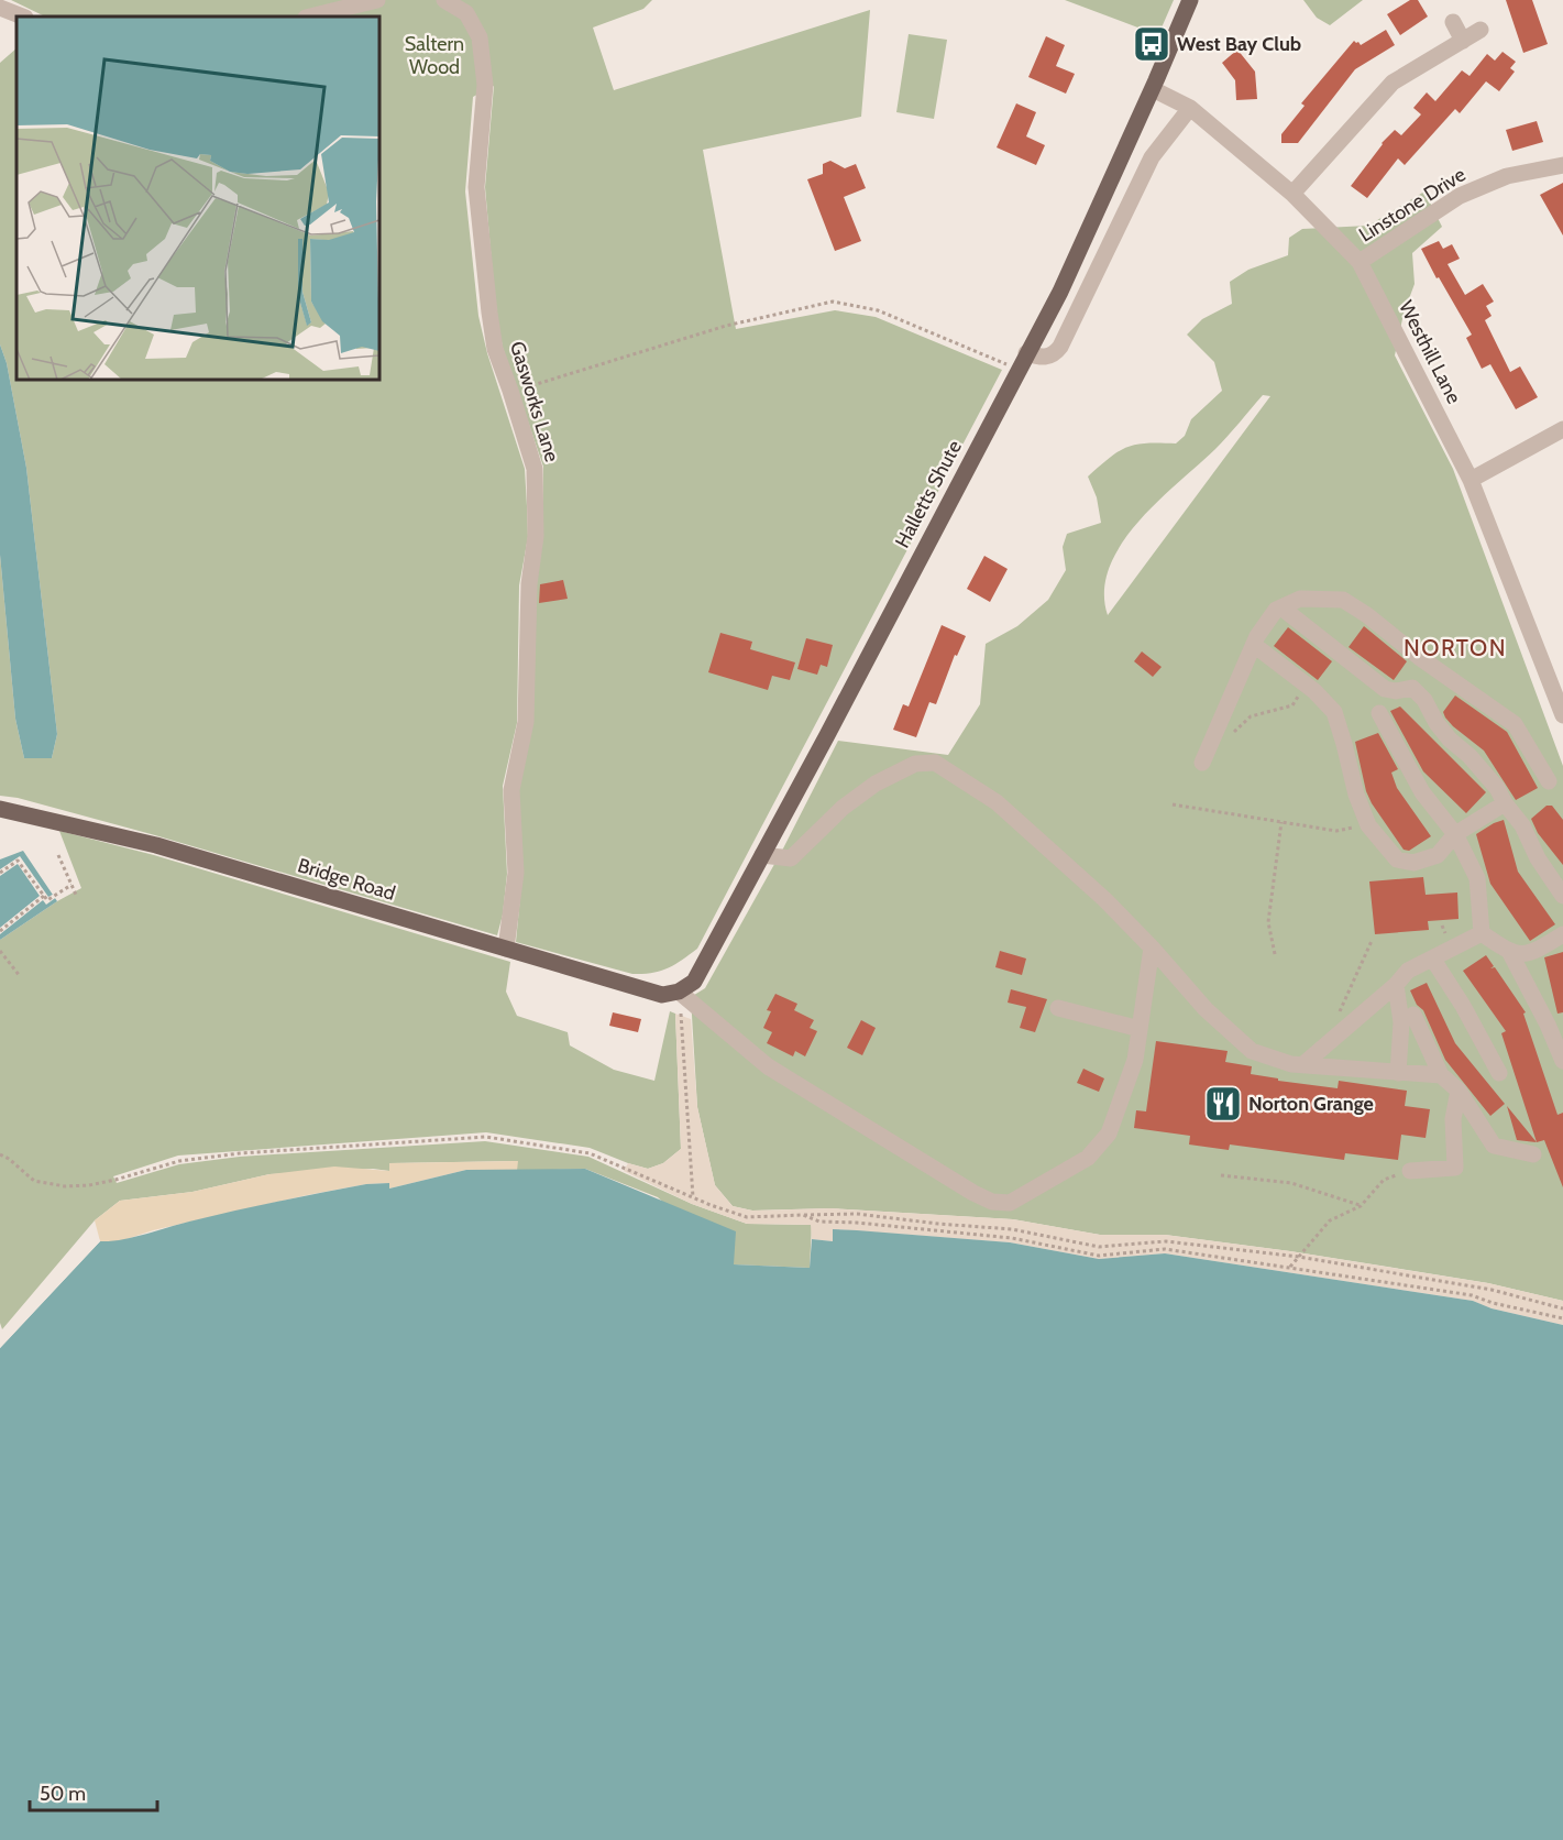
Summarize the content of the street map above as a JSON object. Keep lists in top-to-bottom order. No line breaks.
{"streets":{"main road":["Halletts Shute","Bridge Road"],"street":["Linstone Drive","Westhill Lane","Gasworks Lane"]},"crossings":[["Linstone Drive","Westhill Lane"],["Westhill Lane","Halletts Shute"],["Gasworks Lane","Bridge Road"],["Halletts Shute","Bridge Road"]],"districts":["NORTON"],"parks":["Saltern Wood"],"places":{"bus stop":["West Bay Club"],"restaurant":["Norton Grange"]},"scale_bar":"50 m"}
